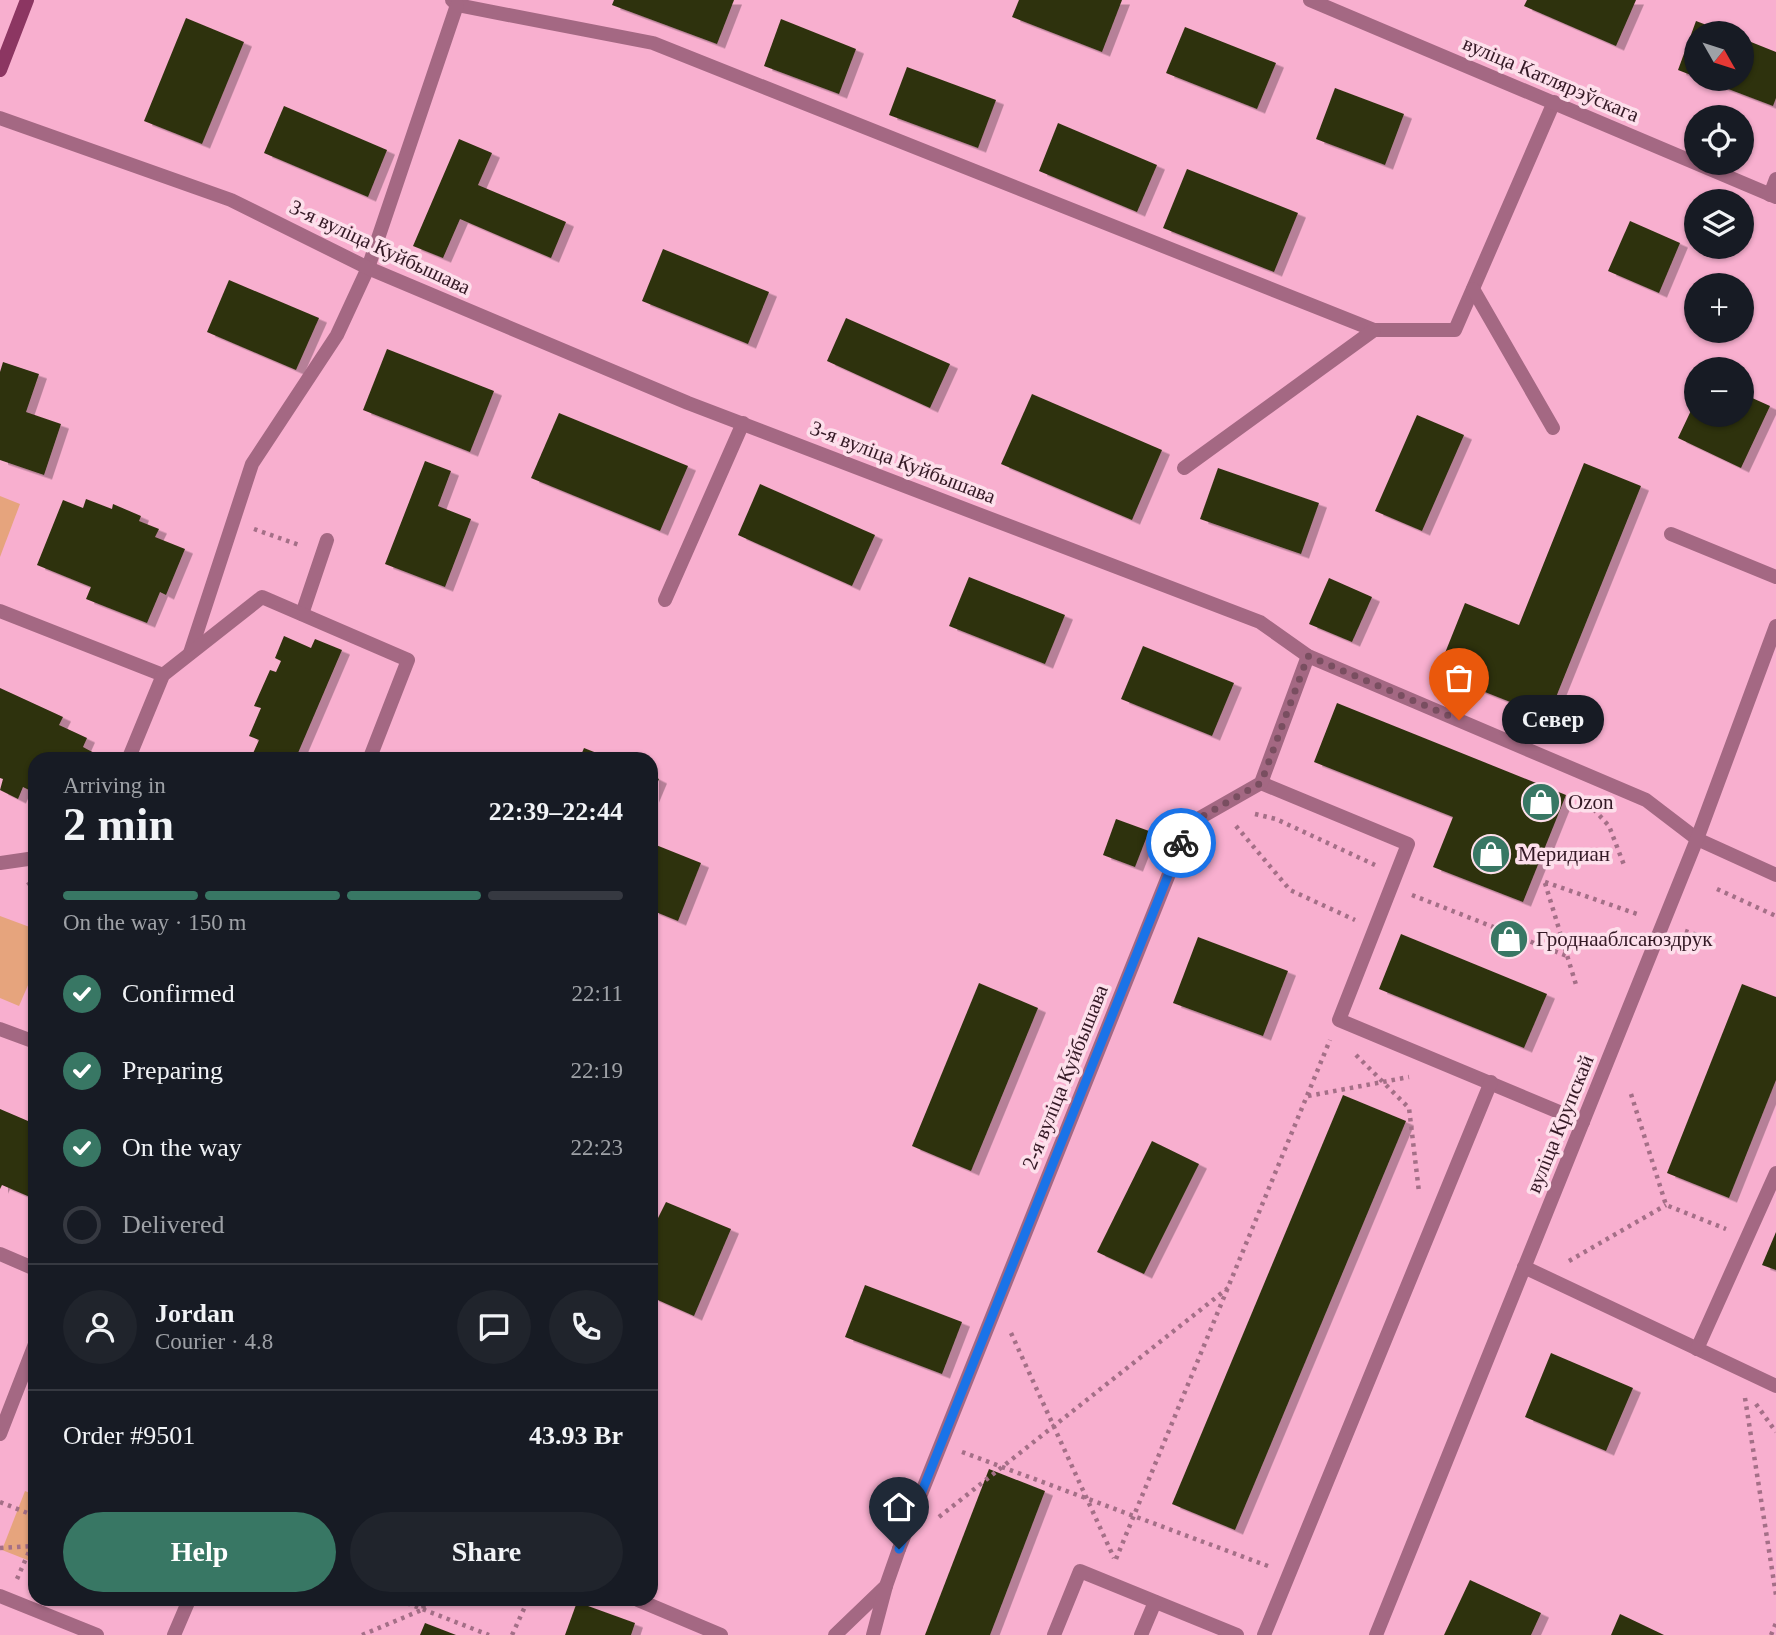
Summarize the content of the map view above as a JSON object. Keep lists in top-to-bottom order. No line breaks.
{"streets":{"street":["вуліца Катлярэўскага","3-я вуліца Куйбышава","2-я вуліца Куйбышава","вуліца Крупскай"]},"crossings":[["3-я вуліца Куйбышава","вуліца Крупскай"]],"places":{"other":["Север"],"shop":["Ozon","Меридиан","Гроднааблсаюздрук"]},"north":"bottom right","page":{"map_buttons":["+","−"],"bubble":"Север","heading":["2 min","Arriving in","22:39–22:44"],"panel":["Jordan","Courier · 4.8","Order #9501","43.93 Br"],"bar":"On the way · 150 m","list":[["Confirmed","22:11"],["Preparing","22:19"],["On the way","22:23"],"Delivered"],"buttons":["Help","Share"]}}
